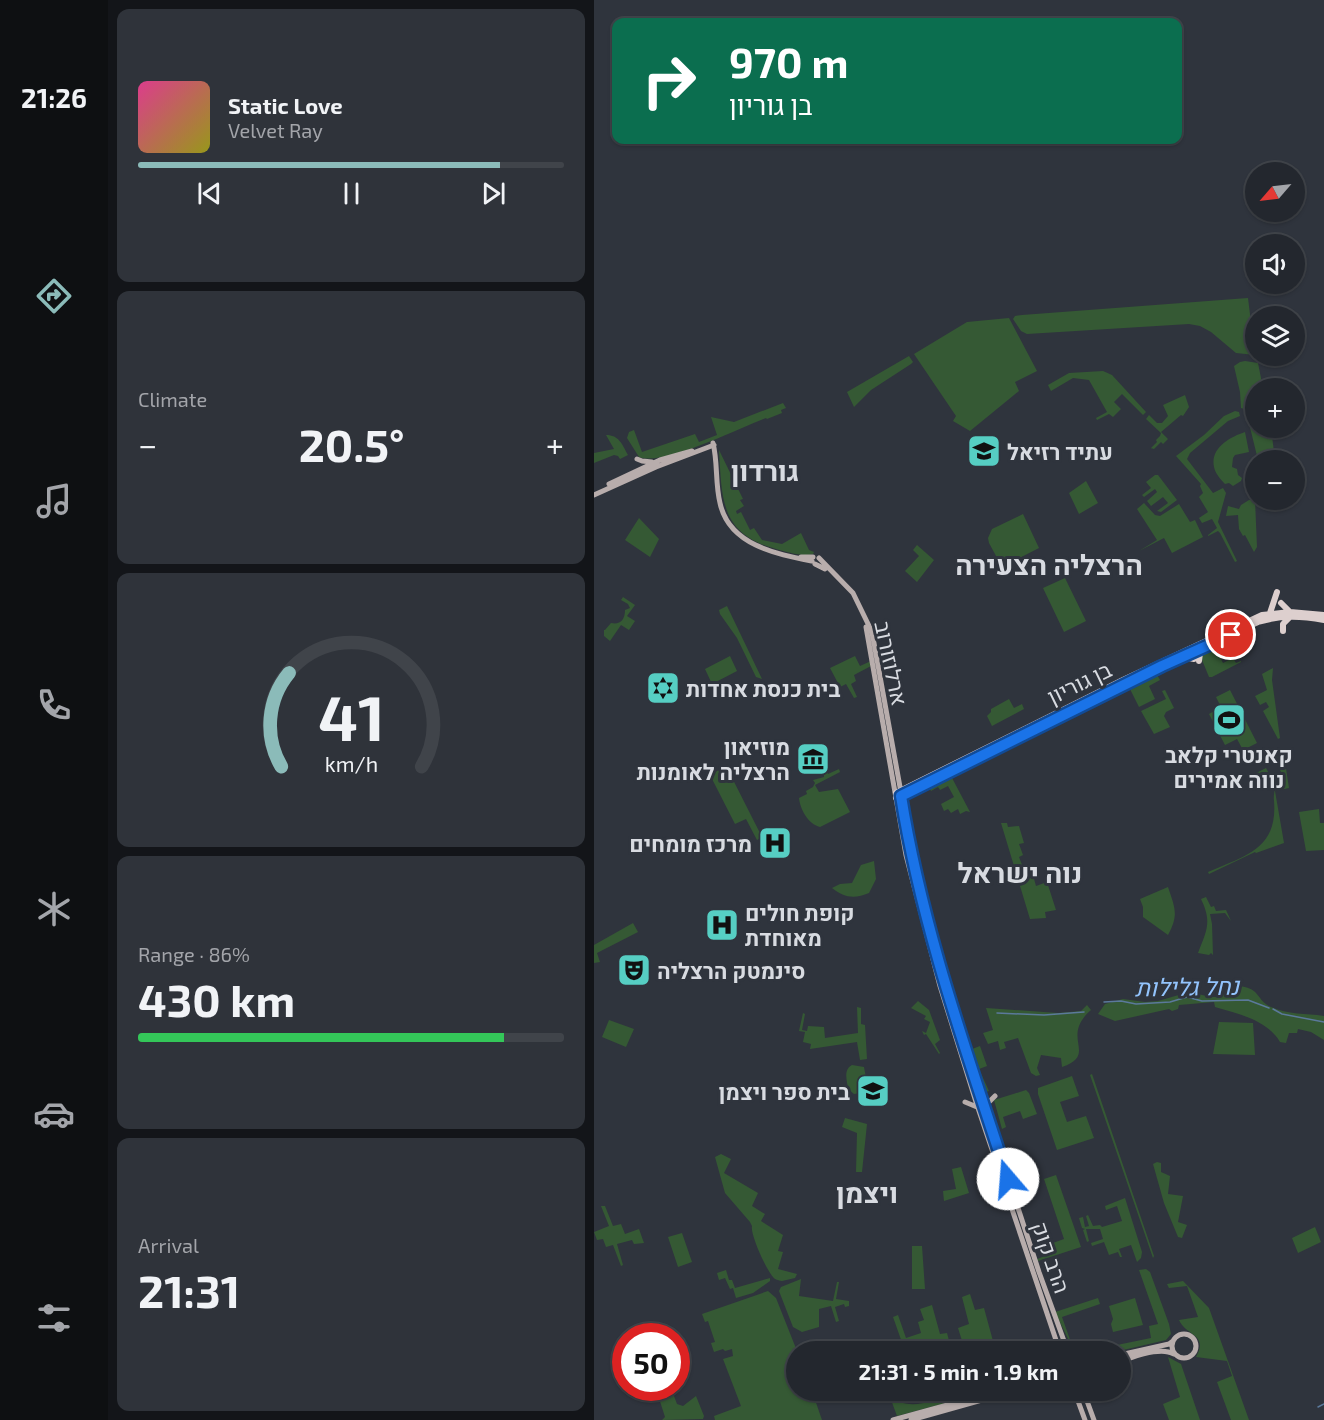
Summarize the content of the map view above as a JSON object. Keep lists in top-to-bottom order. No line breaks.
{"streets":{"main road":["ארלוזורוב","בן גוריון","הרב קוק"]},"crossings":[["ארלוזורוב","בן גוריון"],["ארלוזורוב","הרב קוק"],["בן גוריון","הרב קוק"]],"districts":["גורדון","הרצליה הצעירה","נוה ישראל","ויצמן"],"water":["נחל גלילות"],"places":{"school or university":["עתיד רזיאל","בית ספר ויצמן"],"synagogue":["בית כנסת אחדות"],"sports":["קאנטרי קלאב נווה אמירים"],"museum":["מוזיאון הרצליה לאומנות"],"hospital":["מרכז מומחים","קופת חולים מאוחדת"],"theatre":["סינמטק הרצליה"]},"north":"bottom left","page":{"tabs":"21:26","turn":["970 m","בן גוריון"],"song":["Static Love","Velvet Ray"],"map_buttons":["+","−"],"tile":["Climate",["Range · 86%","430 km"],["Arrival","21:31"]],"heat":["−","20.5°","+"],"limit":"50","trip":"21:31 · 5 min · 1.9 km","gauge":["41","km/h"]}}
